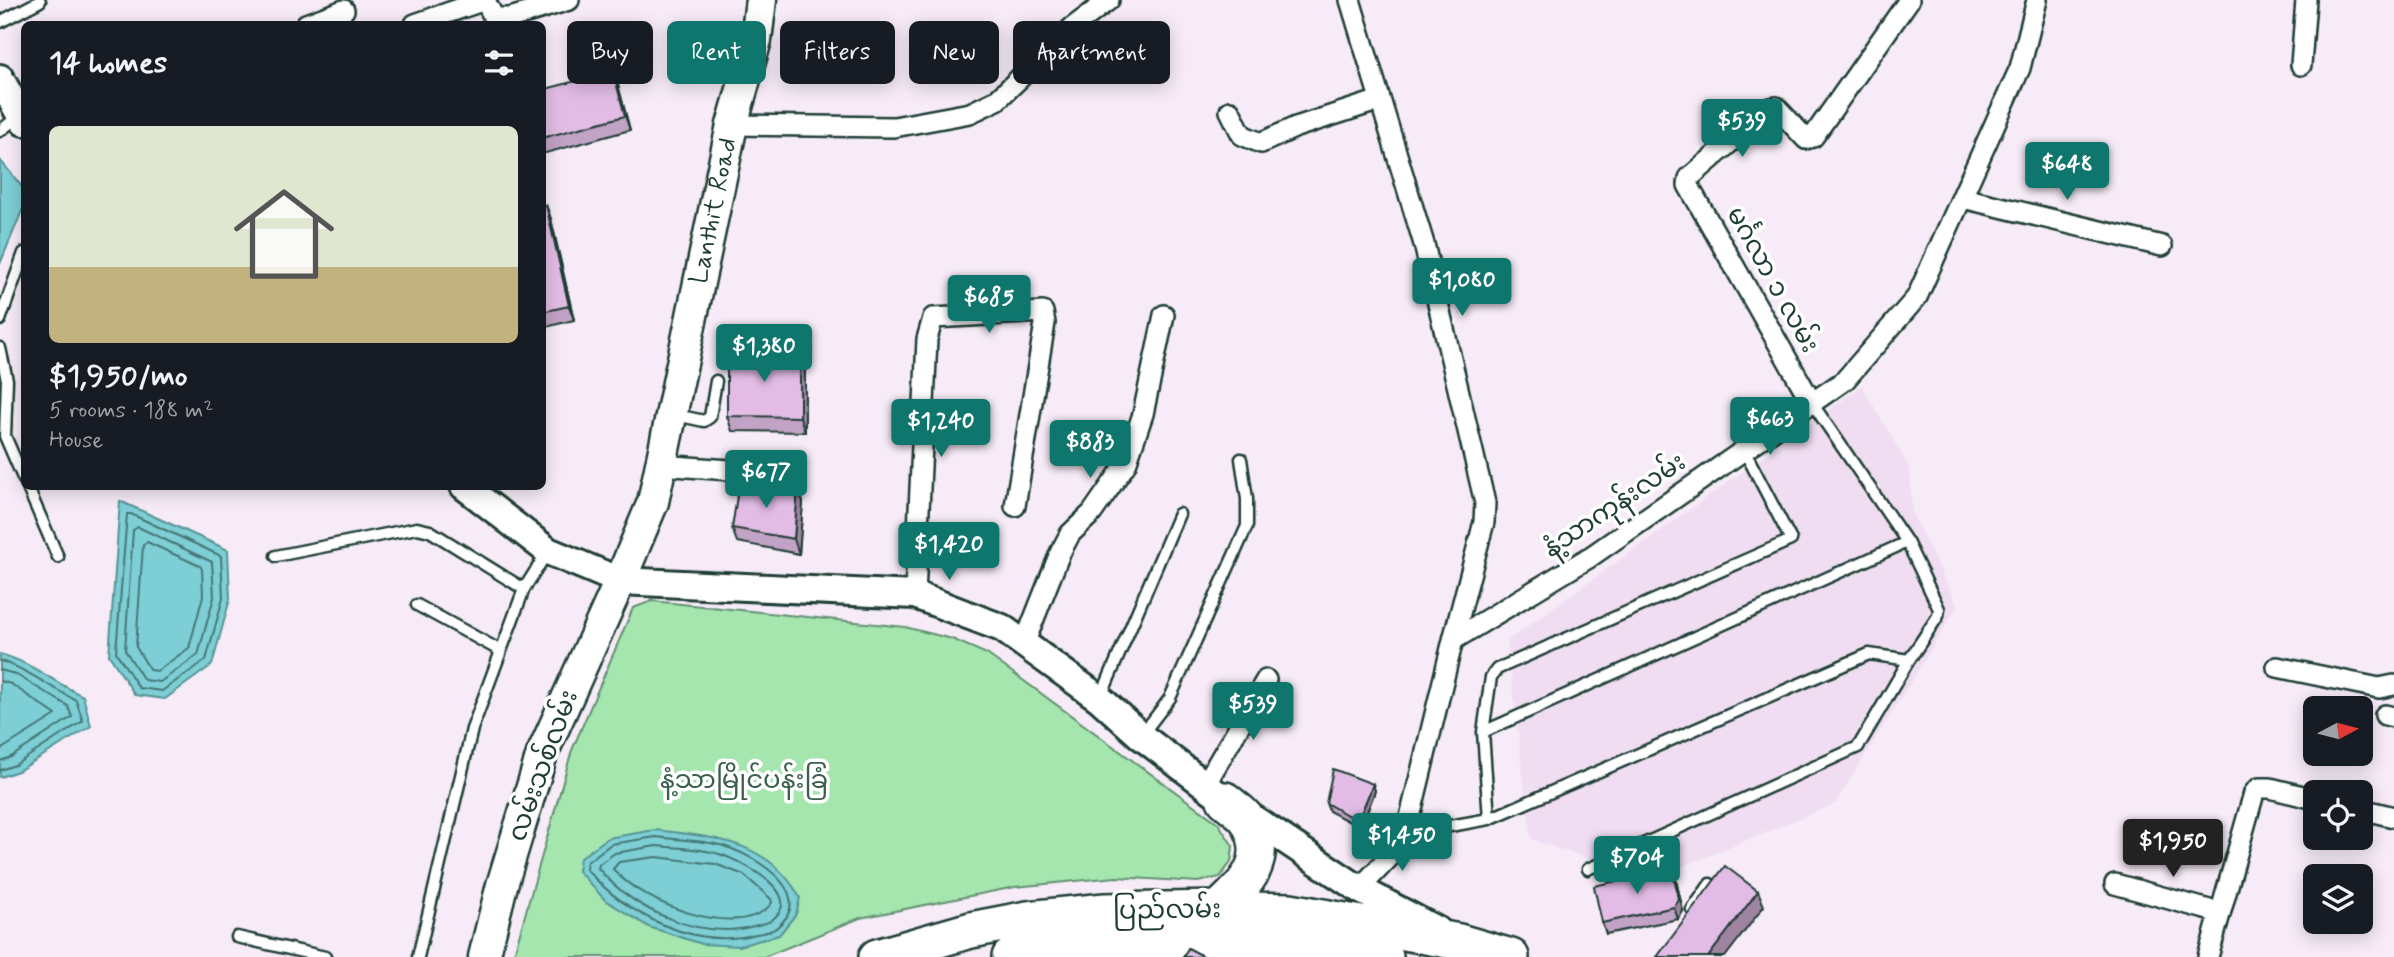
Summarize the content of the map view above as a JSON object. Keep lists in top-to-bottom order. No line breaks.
{"streets":{"highway":["ပြည်လမ်း"],"main road":["Lanthit Road","လမ်းသစ်လမ်း"],"street":["မင်္ဂလာ ၁ လမ်း","နံ့သာကုန်းလမ်း"]},"crossings":[["Lanthit Road","လမ်းသစ်လမ်း"],["မင်္ဂလာ ၁ လမ်း","နံ့သာကုန်းလမ်း"]],"parks":["နံ့သာမြိုင်ပန်းခြံ"],"north":"right","page":{"chip":["Buy","Rent","Filters","New","Apartment"],"heading":"14 homes","price":["$539","$648","$1,080","$685","$1,380","$663","$1,240","$883","$677","$1,420","$539","$1,450","$1,950","$704"],"list":[{"name":"$1,950/mo","note":"5 rooms · 188 m² · House"}]}}
